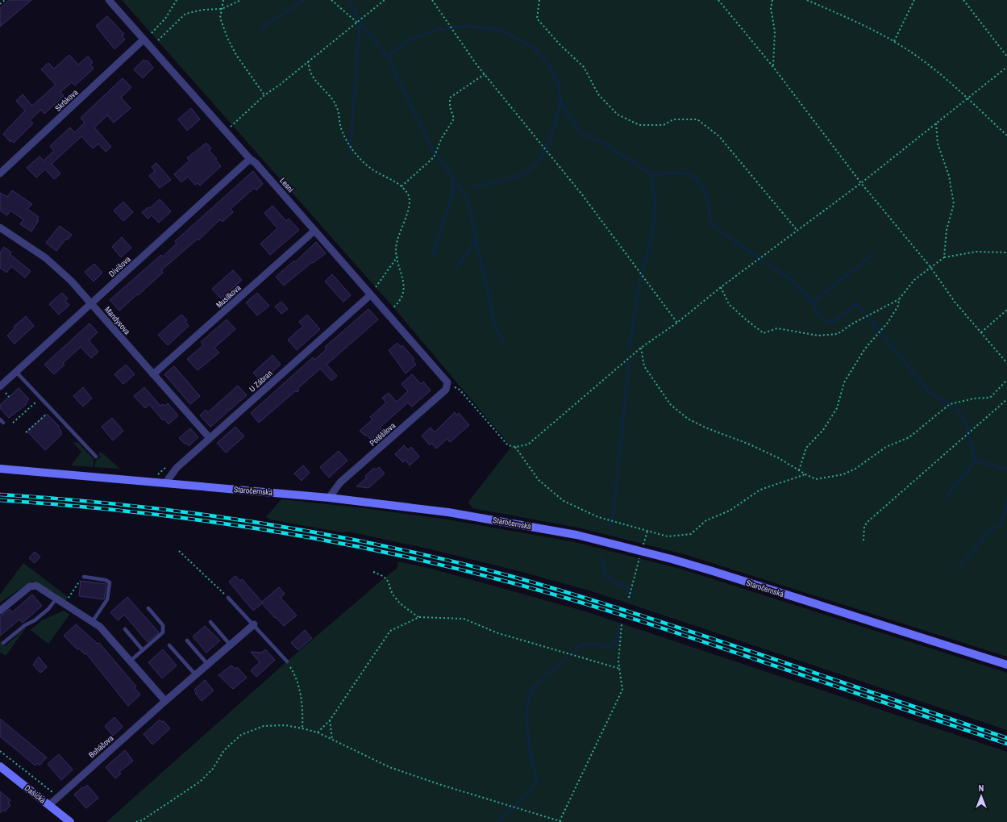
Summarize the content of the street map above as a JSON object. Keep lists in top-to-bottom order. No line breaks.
{"streets":{"main road":["Staročernská","Dašická"],"street":["Skrbkova","Lesní","Divišova","Musílkova","Mandysova","U Zábran","Potěšilova","Boháčova"]},"crossings":[["Skrbkova","Lesní"],["Lesní","Divišova"],["Lesní","Musílkova"],["Lesní","U Zábran"],["Lesní","Potěšilova"],["Divišova","Mandysova"],["Musílkova","Mandysova"],["Mandysova","U Zábran"],["U Zábran","Staročernská"],["Potěšilova","Staročernská"],["Boháčova","Dašická"]],"north":"top"}
